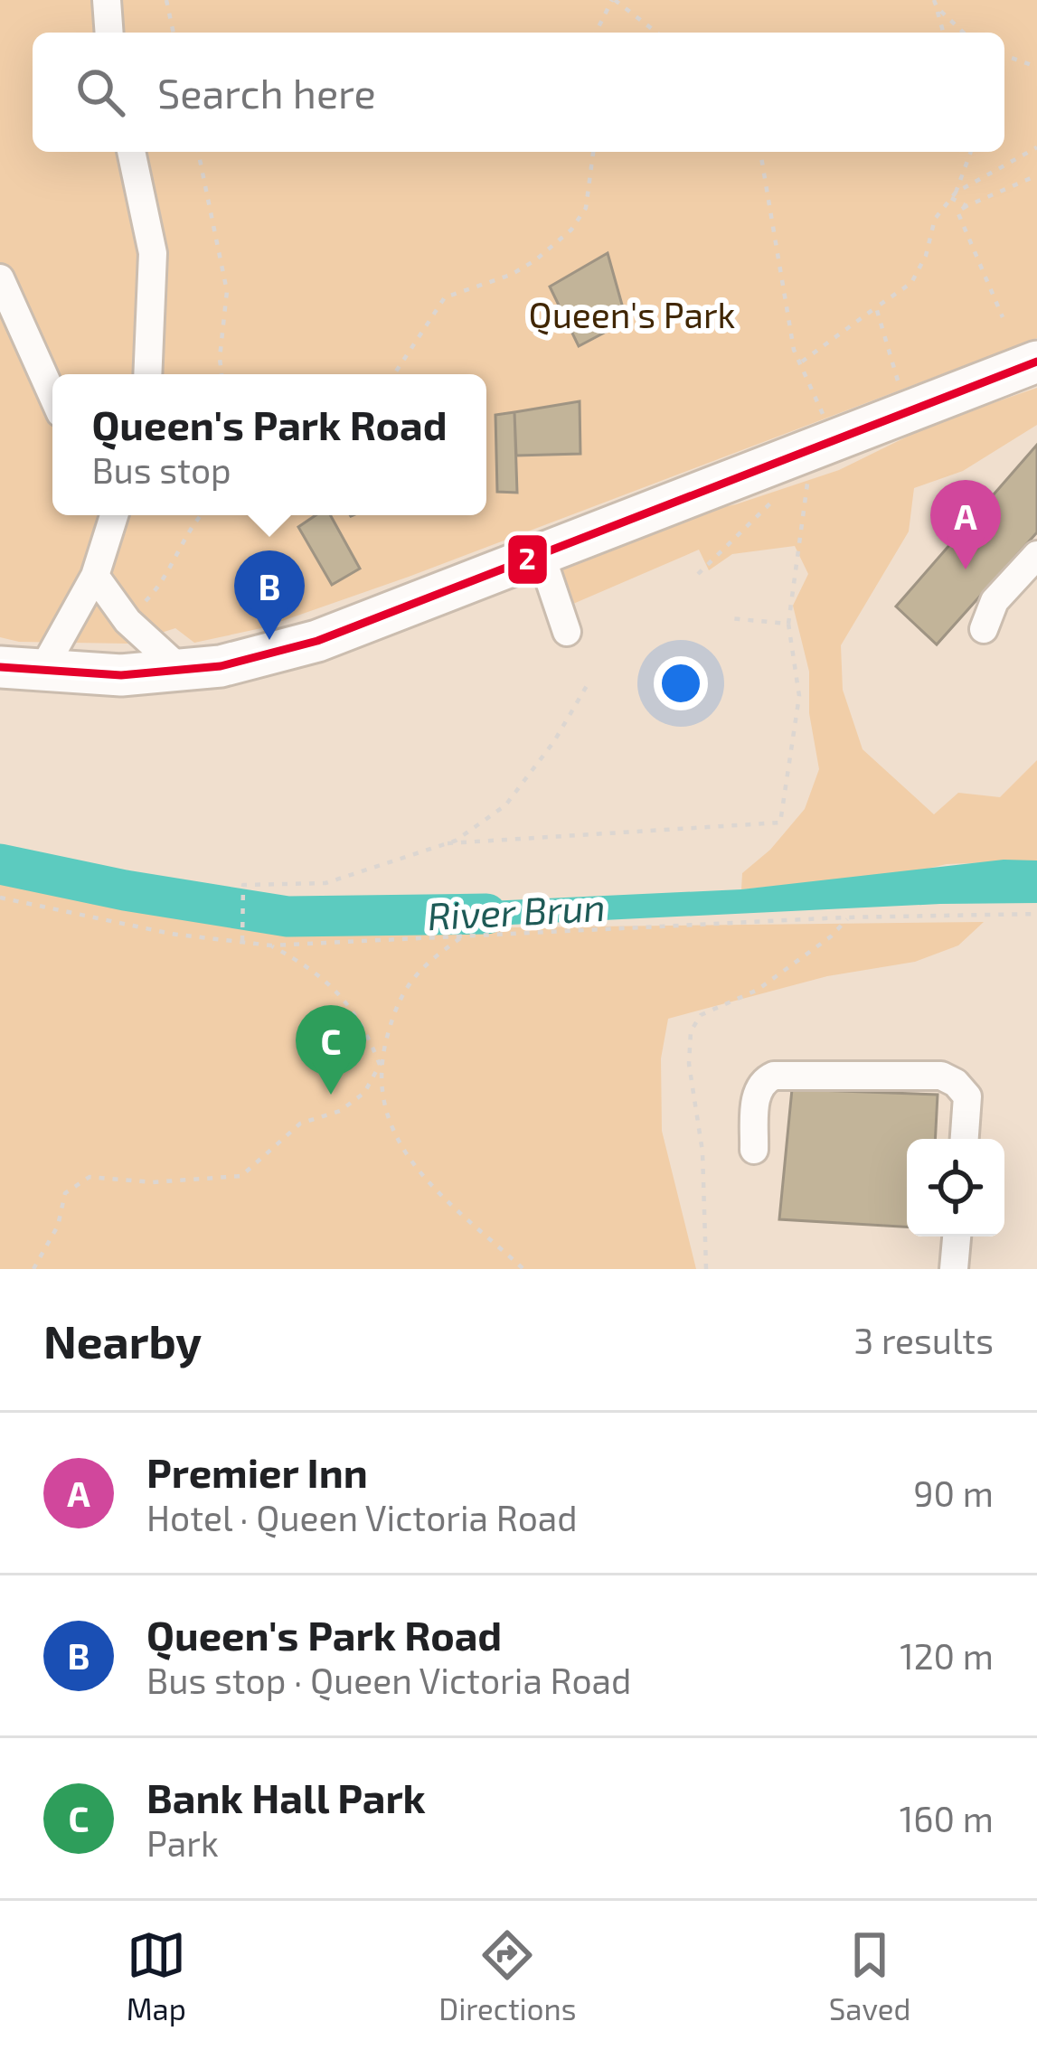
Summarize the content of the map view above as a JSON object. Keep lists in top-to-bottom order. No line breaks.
{"water":["River Brun"],"parks":["Queen's Park"],"lines":["transit line 2"],"page":{"search":"Search here","popup":["Queen's Park Road","Bus stop"],"pins":["A","B","C"],"heading":["Nearby","3 results"],"list":[{"mark":"A","name":"Premier Inn","note":"Hotel · Queen Victoria Road","value":"90 m"},{"mark":"B","name":"Queen's Park Road","note":"Bus stop · Queen Victoria Road","value":"120 m"},{"mark":"C","name":"Bank Hall Park","note":"Park","value":"160 m"}],"nav":["Map","Directions","Saved"]}}
